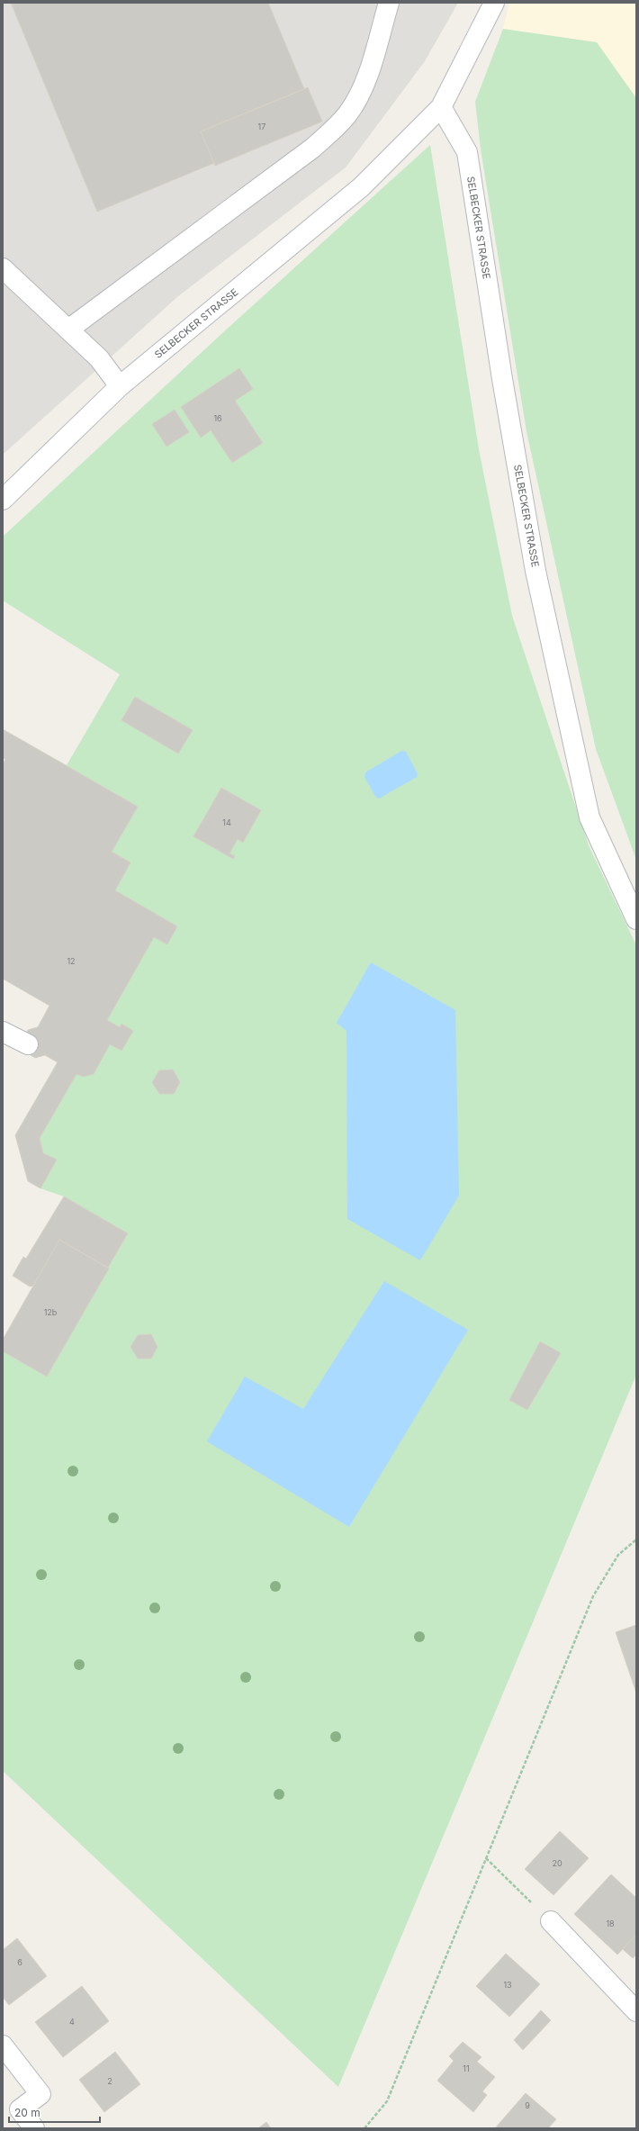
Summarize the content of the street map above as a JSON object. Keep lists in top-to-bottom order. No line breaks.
{"streets":{"street":["SELBECKER STRASSE"]},"house_numbers":["17","16","14","12","12b","20","18","6","13","4","11","2","9"],"scale_bar":"20 m"}
